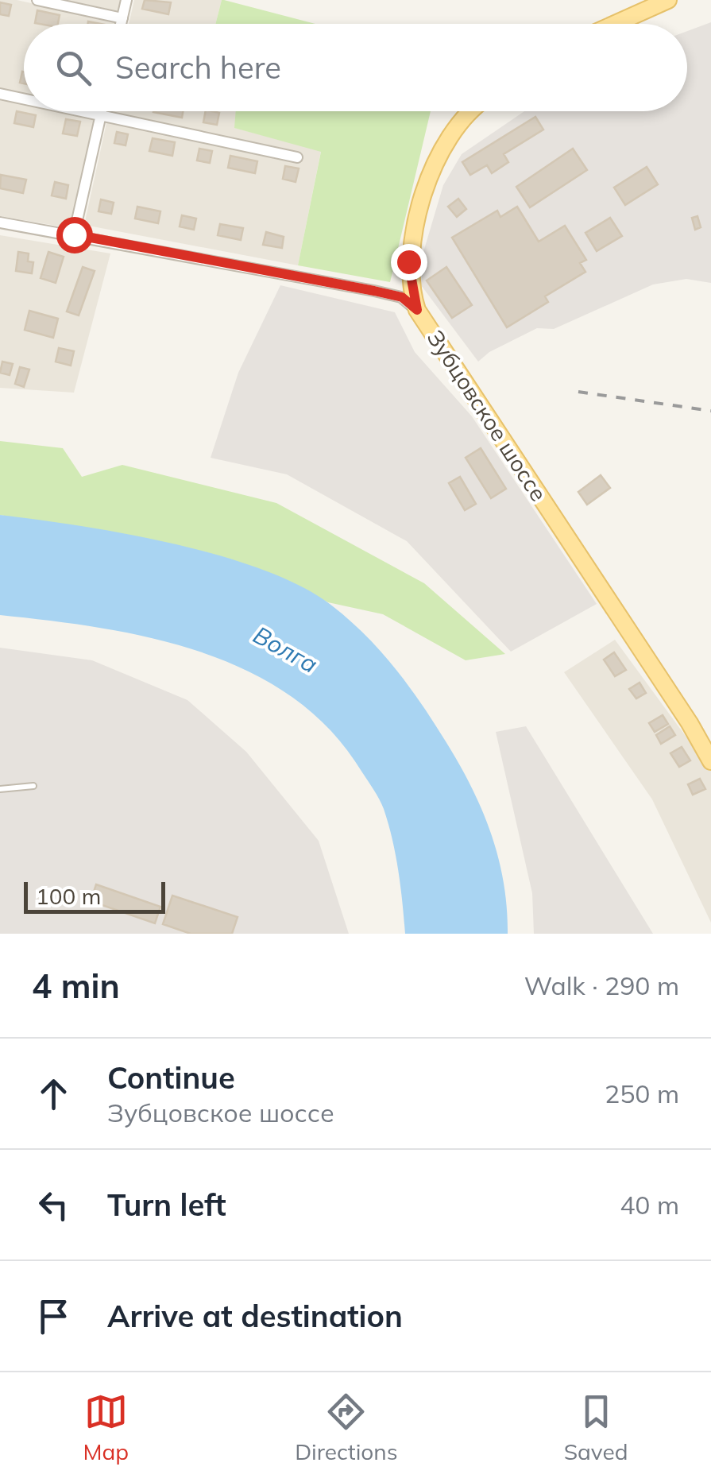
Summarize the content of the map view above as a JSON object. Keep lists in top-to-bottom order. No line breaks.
{"streets":{"main road":["Зубцовское шоссе"]},"water":["Волга"],"scale_bar":"100 m","page":{"search":"Search here","scale":"100 m","heading":["4 min","Walk · 290 m"],"list":[["Continue","Зубцовское шоссе","250 m"],["Turn left","40 m"],"Arrive at destination"],"nav":["Map","Directions","Saved"]}}
